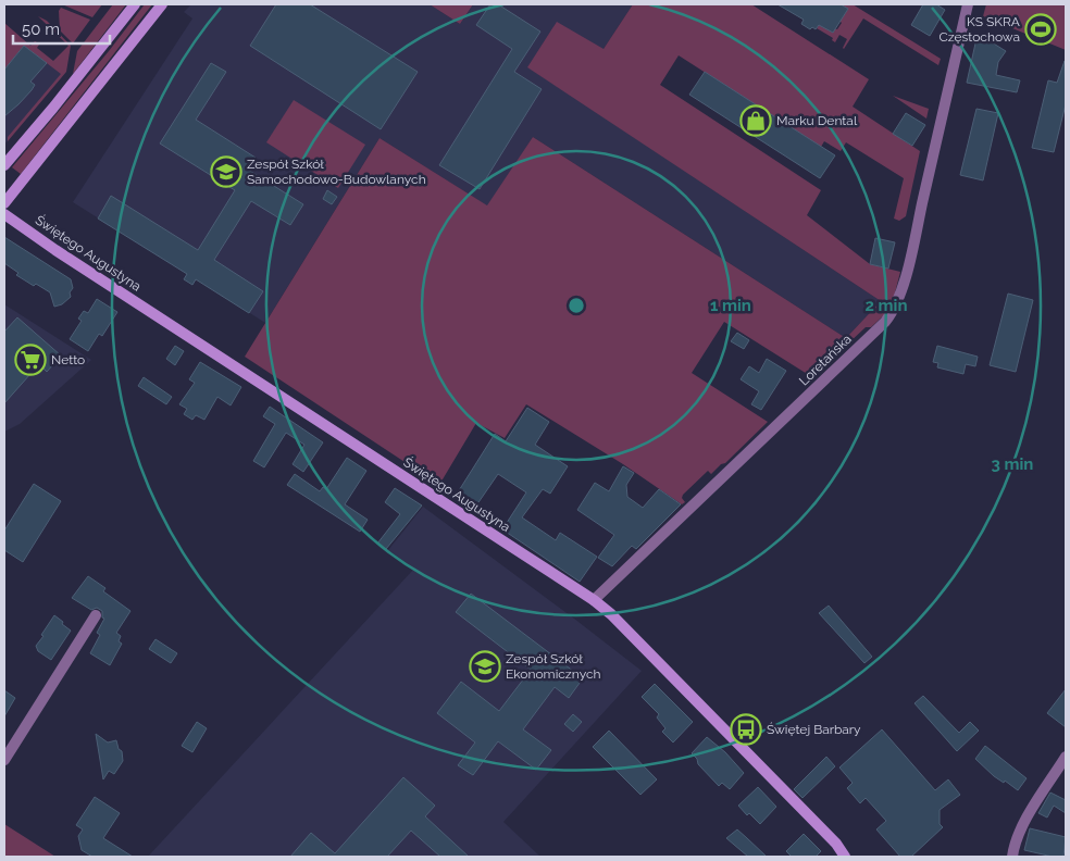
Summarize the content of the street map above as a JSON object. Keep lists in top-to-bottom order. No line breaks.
{"streets":{"street":["Świętego Augustyna","Loretańska"]},"crossings":[["Świętego Augustyna","Loretańska"]],"places":{"sports":["KS SKRA Częstochowa"],"shop":["Marku Dental"],"school or university":["Zespół Szkół Samochodowo-Budowlanych","Zespół Szkół Ekonomicznych"],"supermarket":["Netto"],"bus stop":["Świętej Barbary"]},"scale_bar":"50 m","rings":["1 min","2 min","3 min"]}
